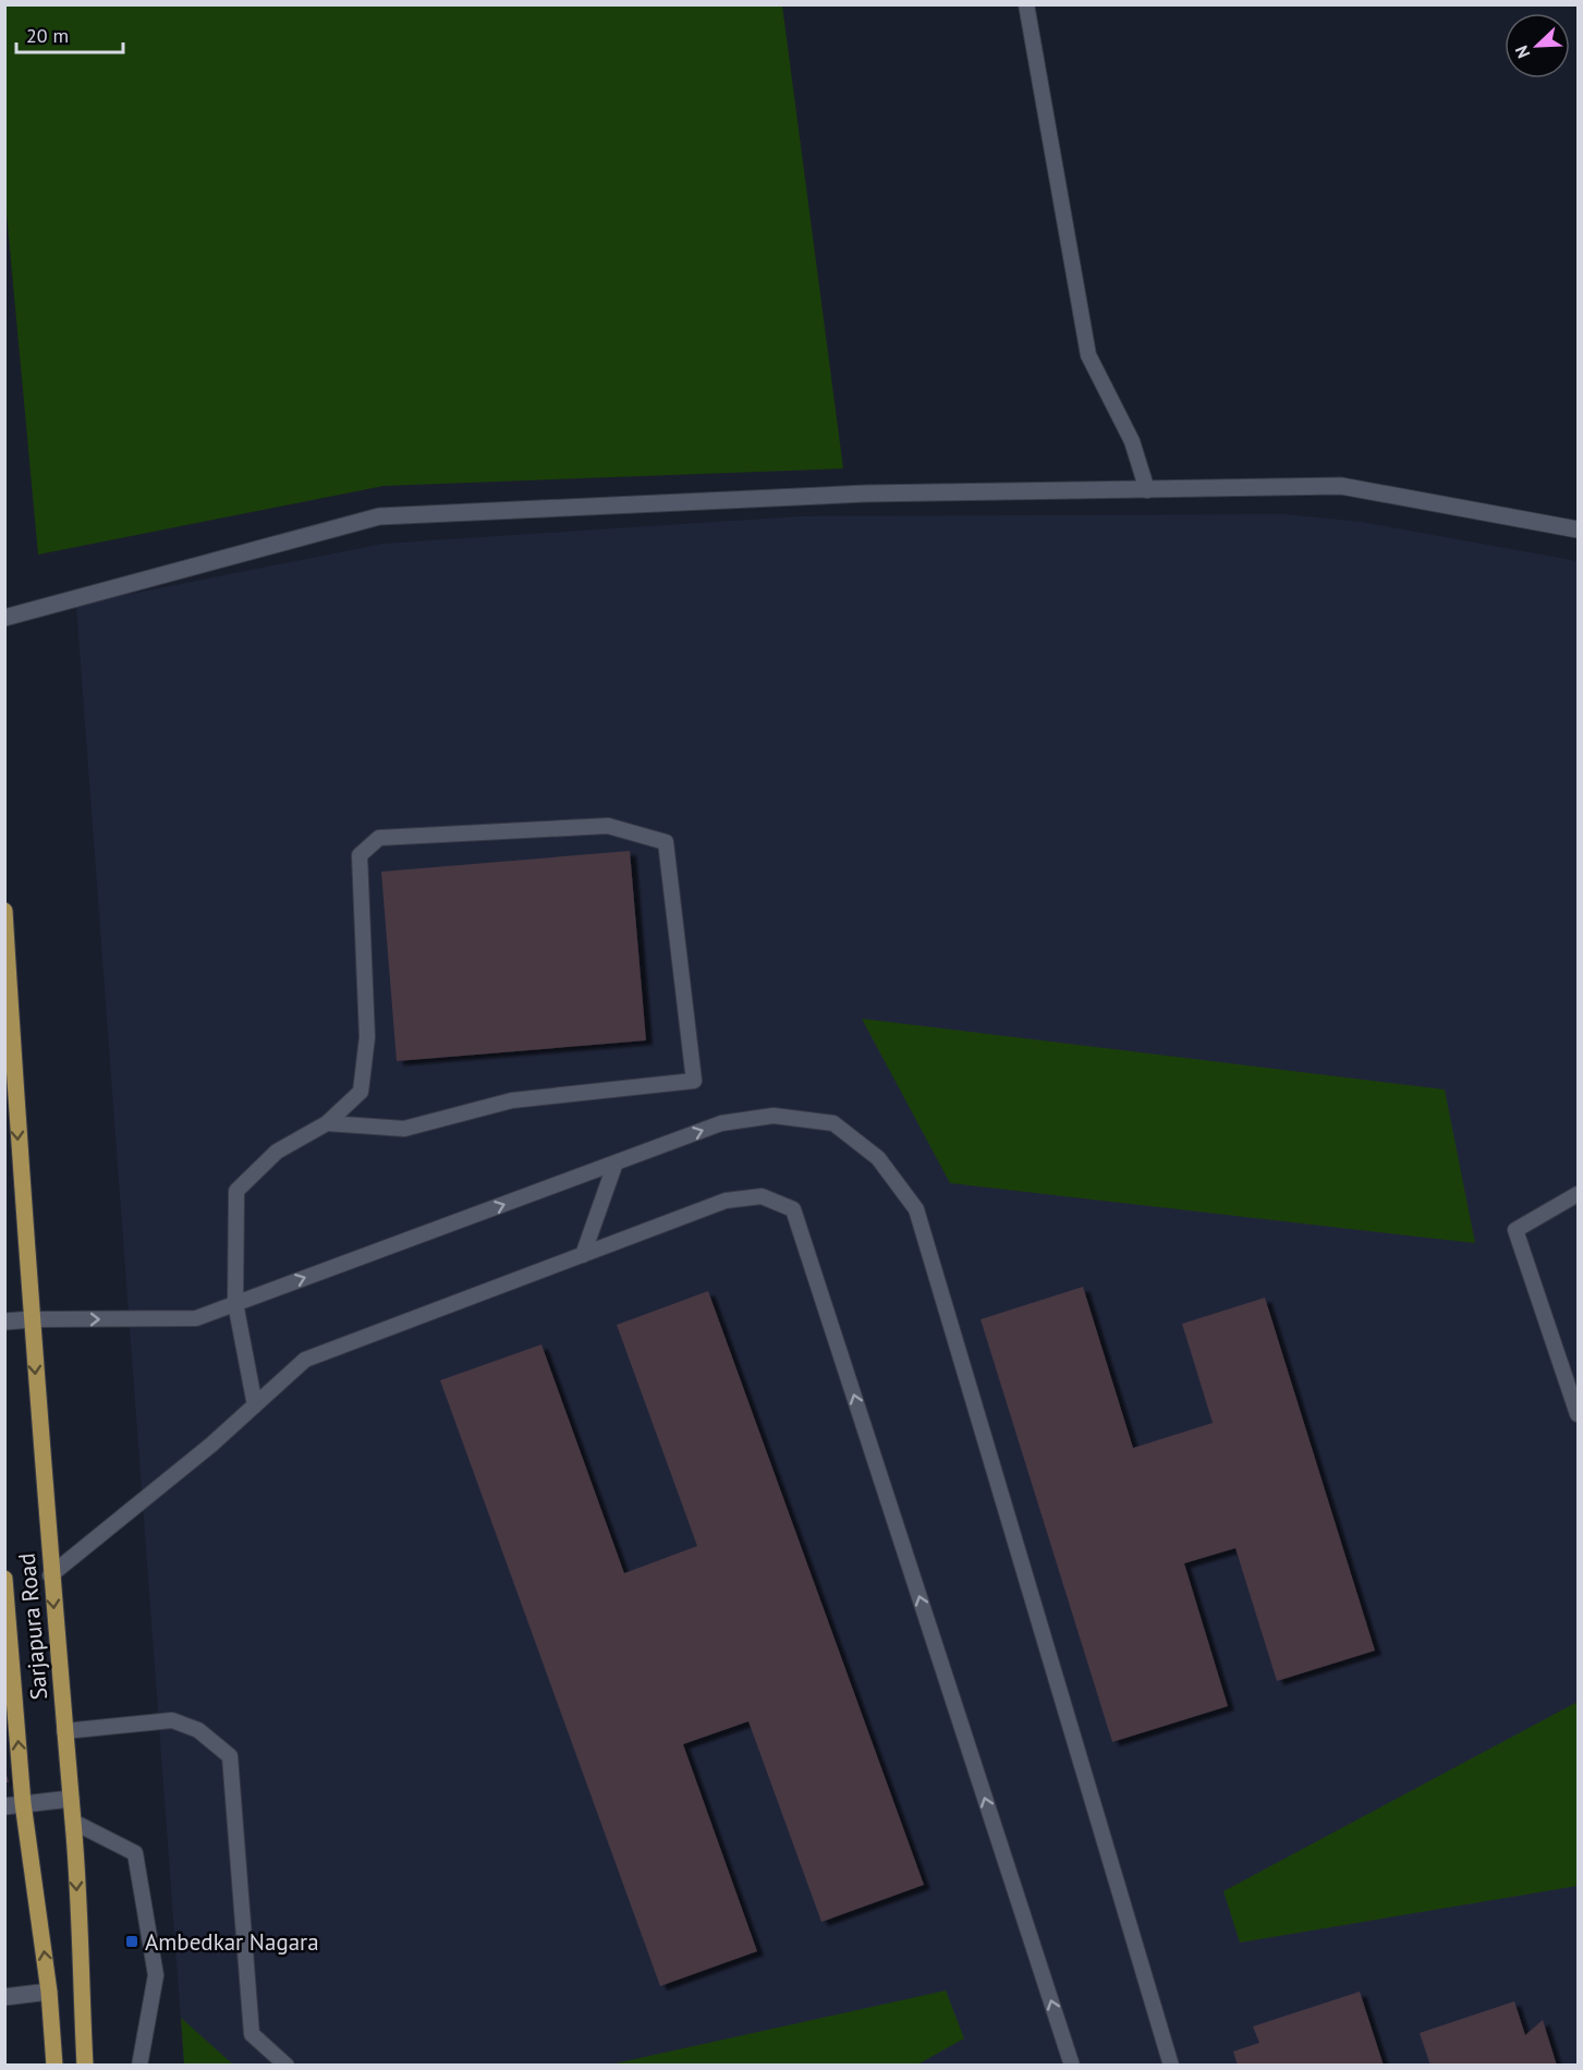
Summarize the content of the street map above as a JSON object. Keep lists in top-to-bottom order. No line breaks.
{"streets":{"main road":["Sarjapura Road"]},"places":{"transit":["Ambedkar Nagara"]},"scale_bar":"20 m","north":"bottom left"}
